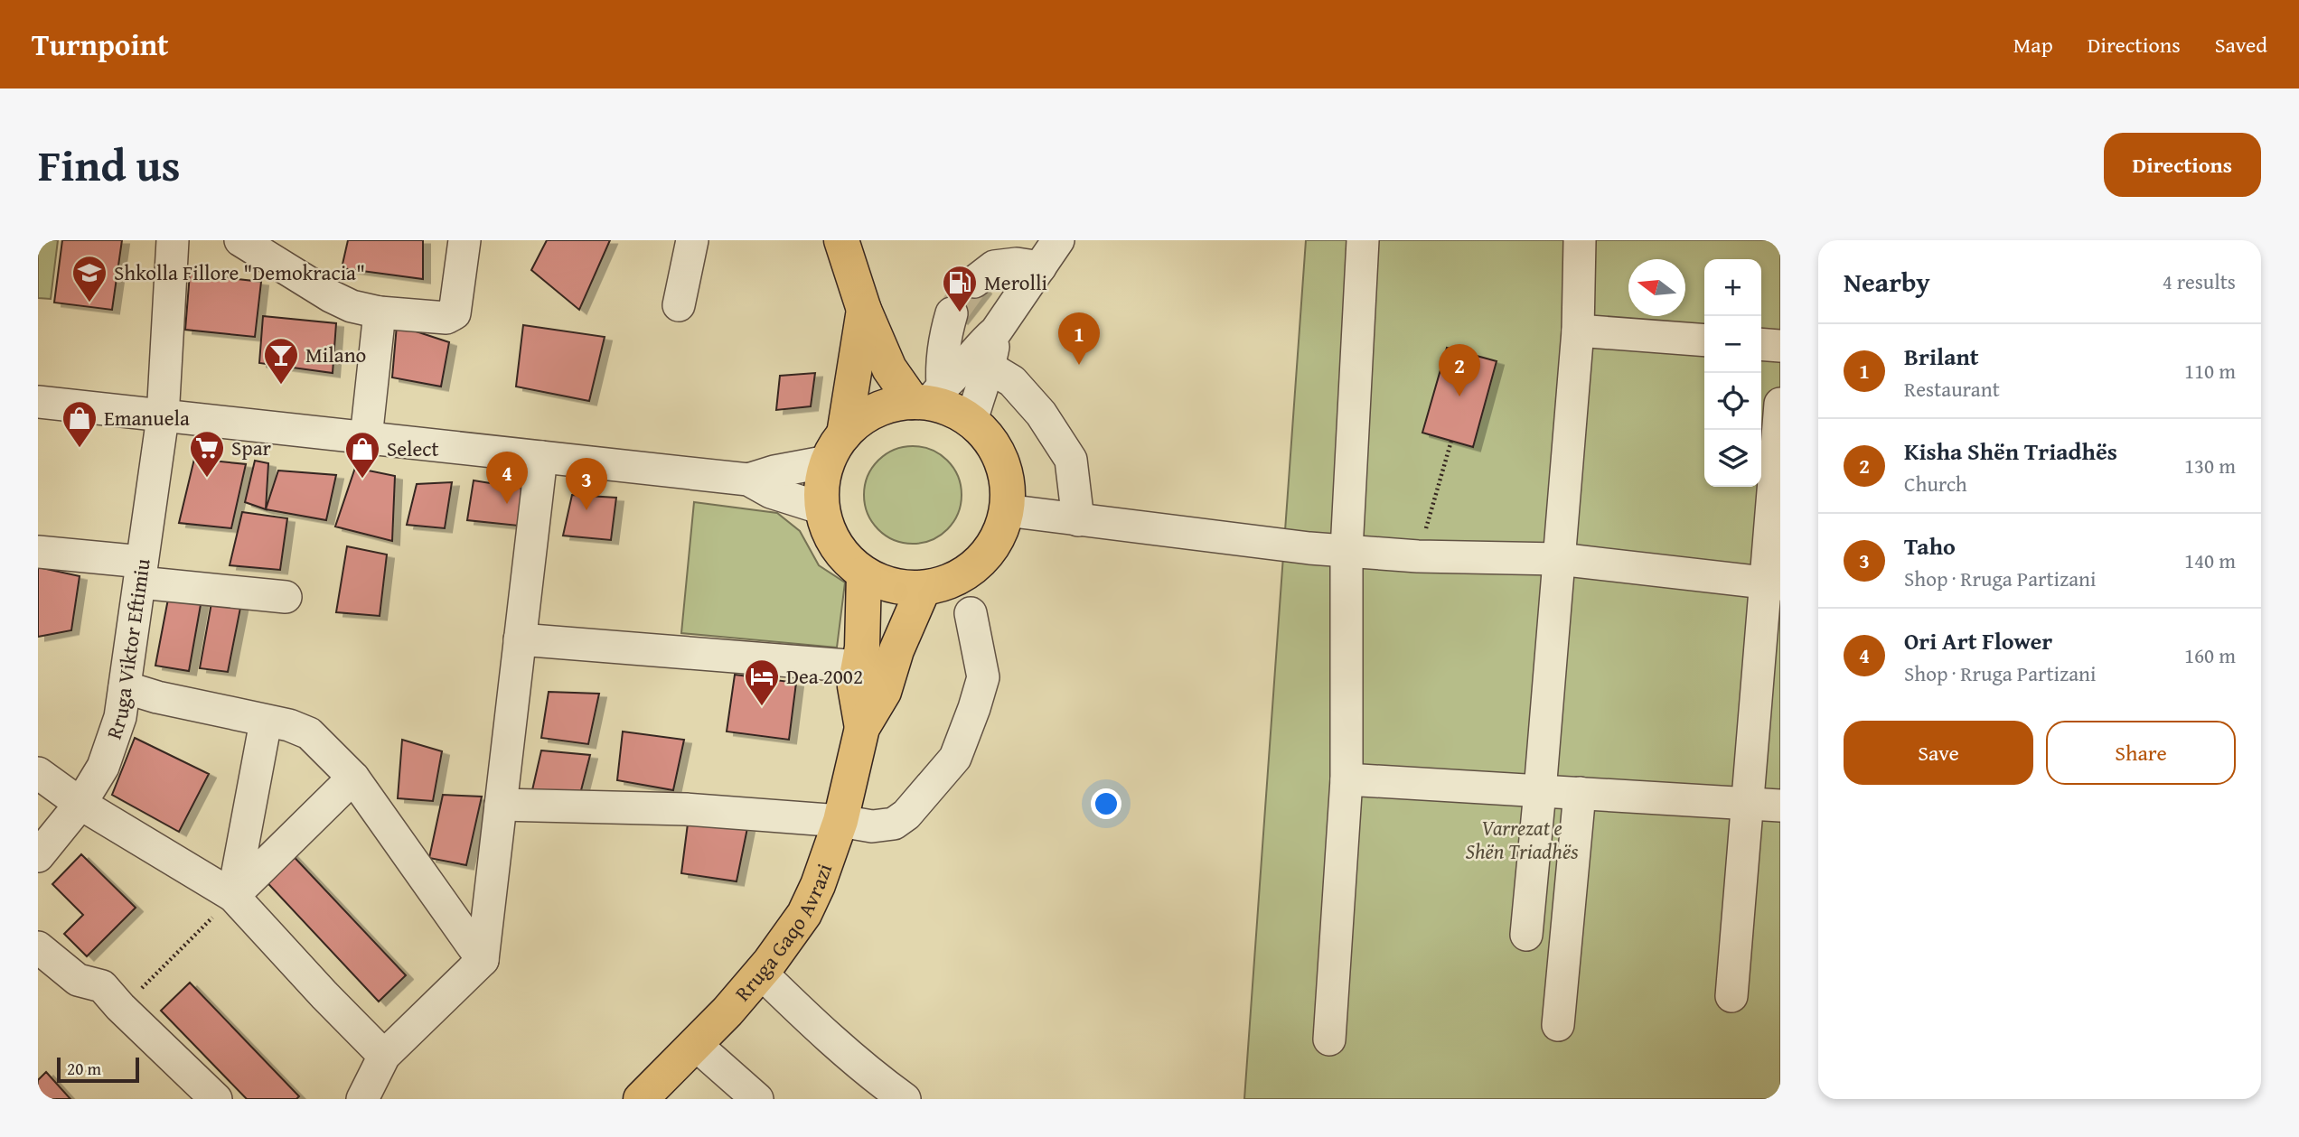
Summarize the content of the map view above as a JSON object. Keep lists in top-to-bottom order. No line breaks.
{"streets":{"main road":["Rruga Gaqo Avrazi"],"street":["Rruga Viktor Eftimiu"]},"parks":["Varrezat e Shën Triadhës"],"places":{"school or university":["Shkolla Fillore \"Demokracia\""],"fuel station":["Merolli"],"bar":["Milano"],"shop":["Emanuela","Select"],"supermarket":["Spar"],"hotel":["Dea 2002"]},"scale_bar":"20 m","north":"left","page":{"header":"Turnpoint","nav":["Map","Directions","Saved"],"title":"Find us","buttons":["Directions",["Save","Share"]],"heading":["Nearby","4 results"],"map_buttons":["+","−"],"pins":["1","2","4","3"],"list":[{"mark":"1","name":"Brilant","note":"Restaurant","value":"110 m"},{"mark":"2","name":"Kisha Shën Triadhës","note":"Church","value":"130 m"},{"mark":"3","name":"Taho","note":"Shop · Rruga Partizani","value":"140 m"},{"mark":"4","name":"Ori Art Flower","note":"Shop · Rruga Partizani","value":"160 m"}],"scale":"20 m"}}
